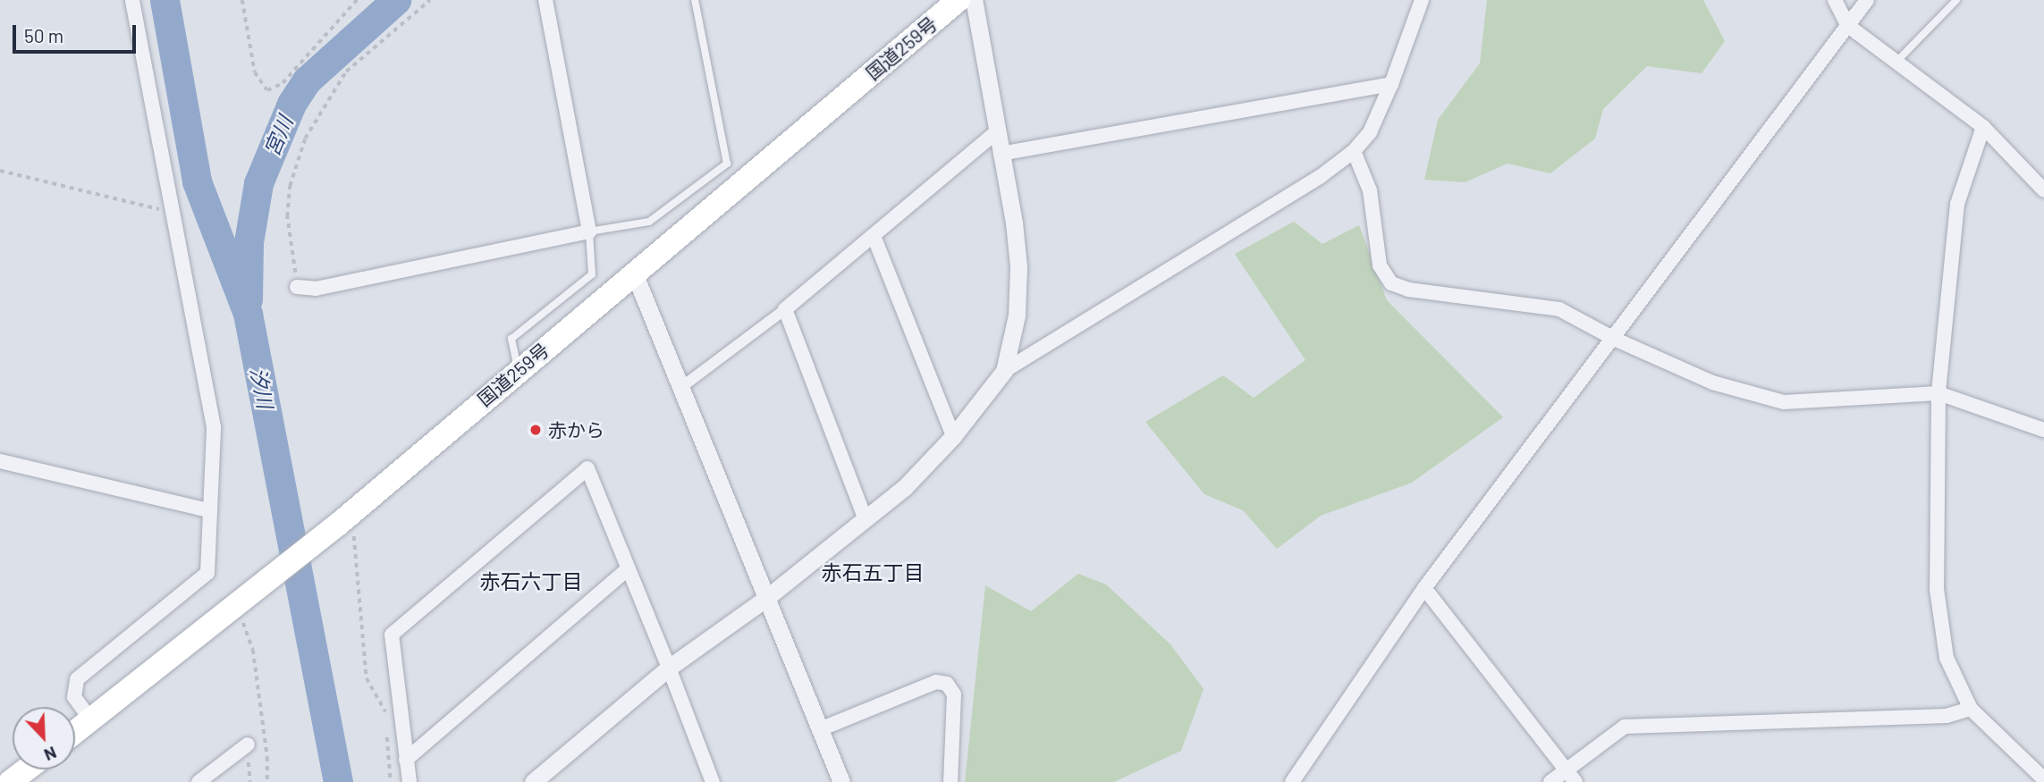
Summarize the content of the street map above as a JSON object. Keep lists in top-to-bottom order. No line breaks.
{"streets":{"highway":["国道259号"]},"districts":["赤石五丁目","赤石六丁目"],"water":["宮川","汐川"],"places":["赤から"],"scale_bar":"50 m","north":"bottom right"}
